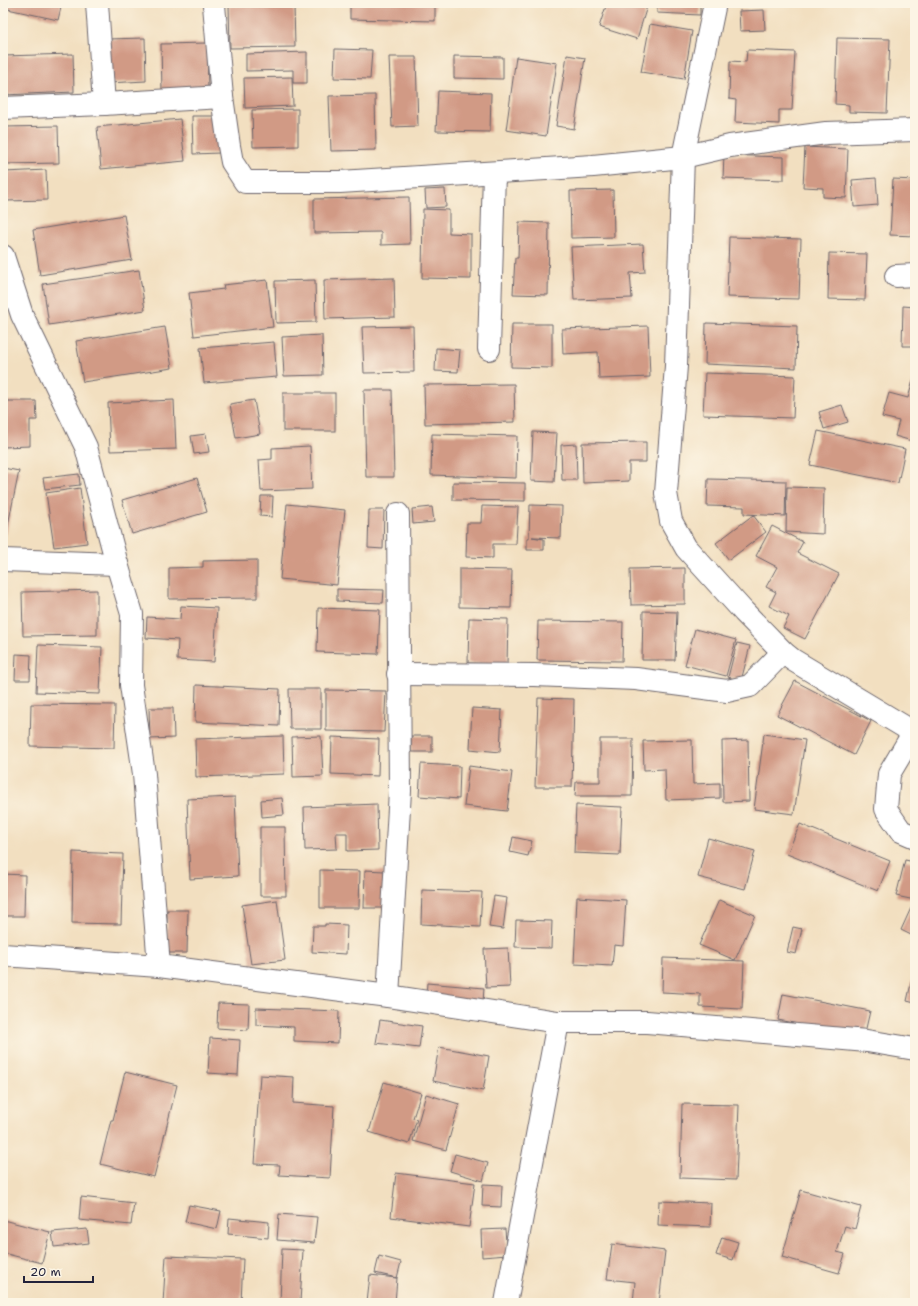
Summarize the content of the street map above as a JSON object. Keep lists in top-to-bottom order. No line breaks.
{"scale_bar":"20 m"}
